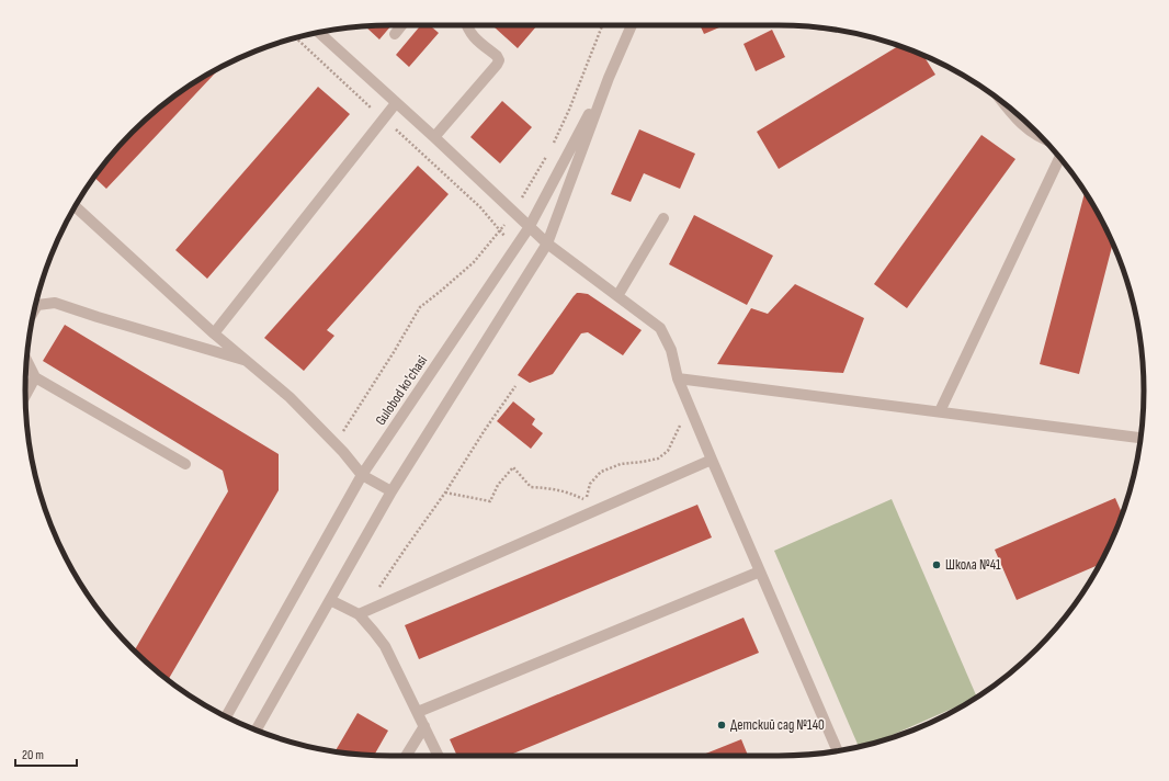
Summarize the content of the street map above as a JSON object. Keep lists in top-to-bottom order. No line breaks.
{"streets":{"street":["Gulobod ko'chasi"]},"places":["Школа №41","Детский сад №140"],"scale_bar":"20 m"}
